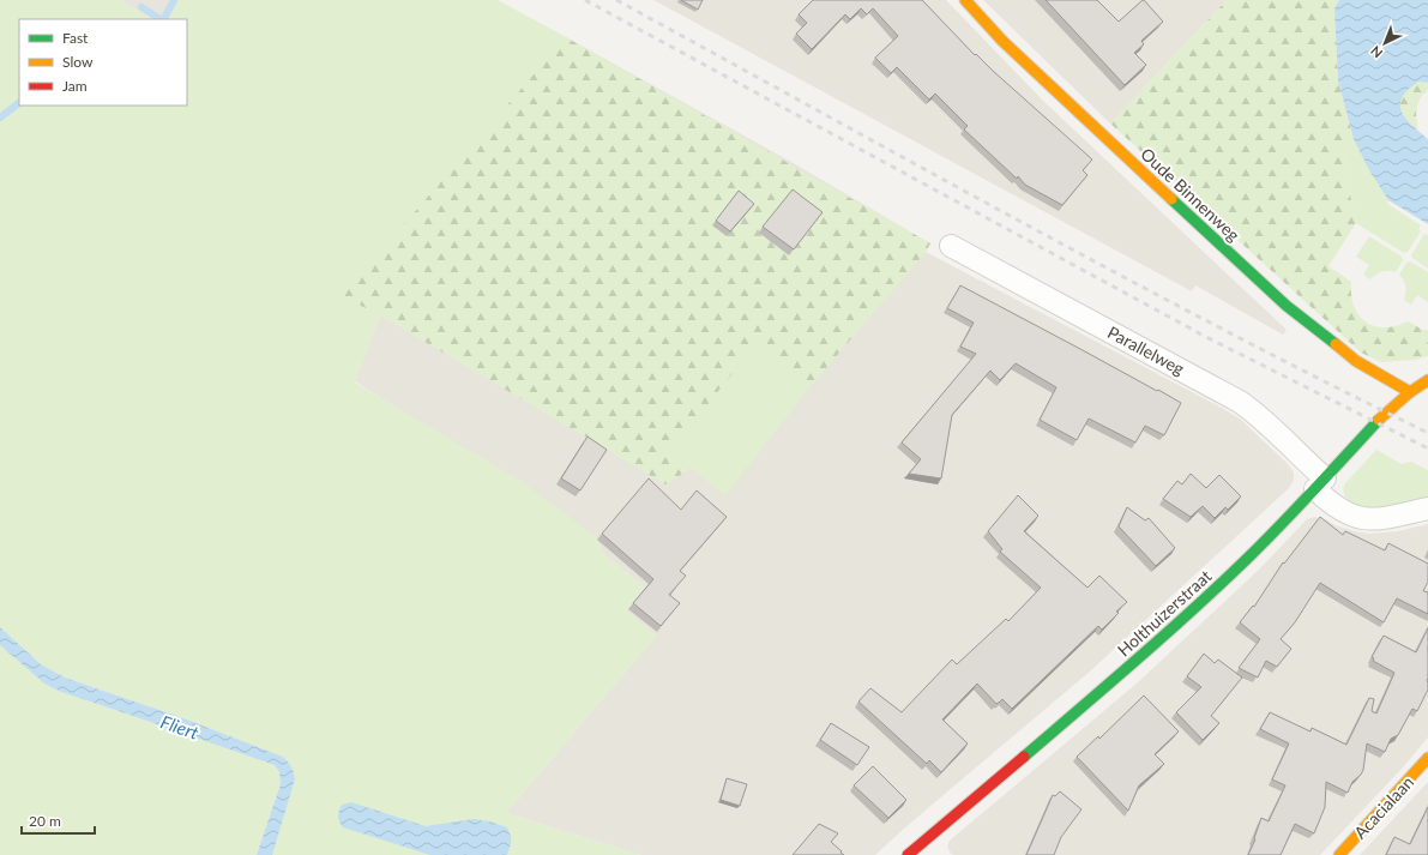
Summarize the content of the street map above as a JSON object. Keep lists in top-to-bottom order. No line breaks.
{"streets":{"street":["Oude Binnenweg","Parallelweg","Holthuizerstraat","Acacialaan"]},"crossings":[["Oude Binnenweg","Holthuizerstraat"],["Parallelweg","Holthuizerstraat"]],"water":["Fliert"],"legend":["Fast","Slow","Jam"],"scale_bar":"20 m","north":"bottom left"}
